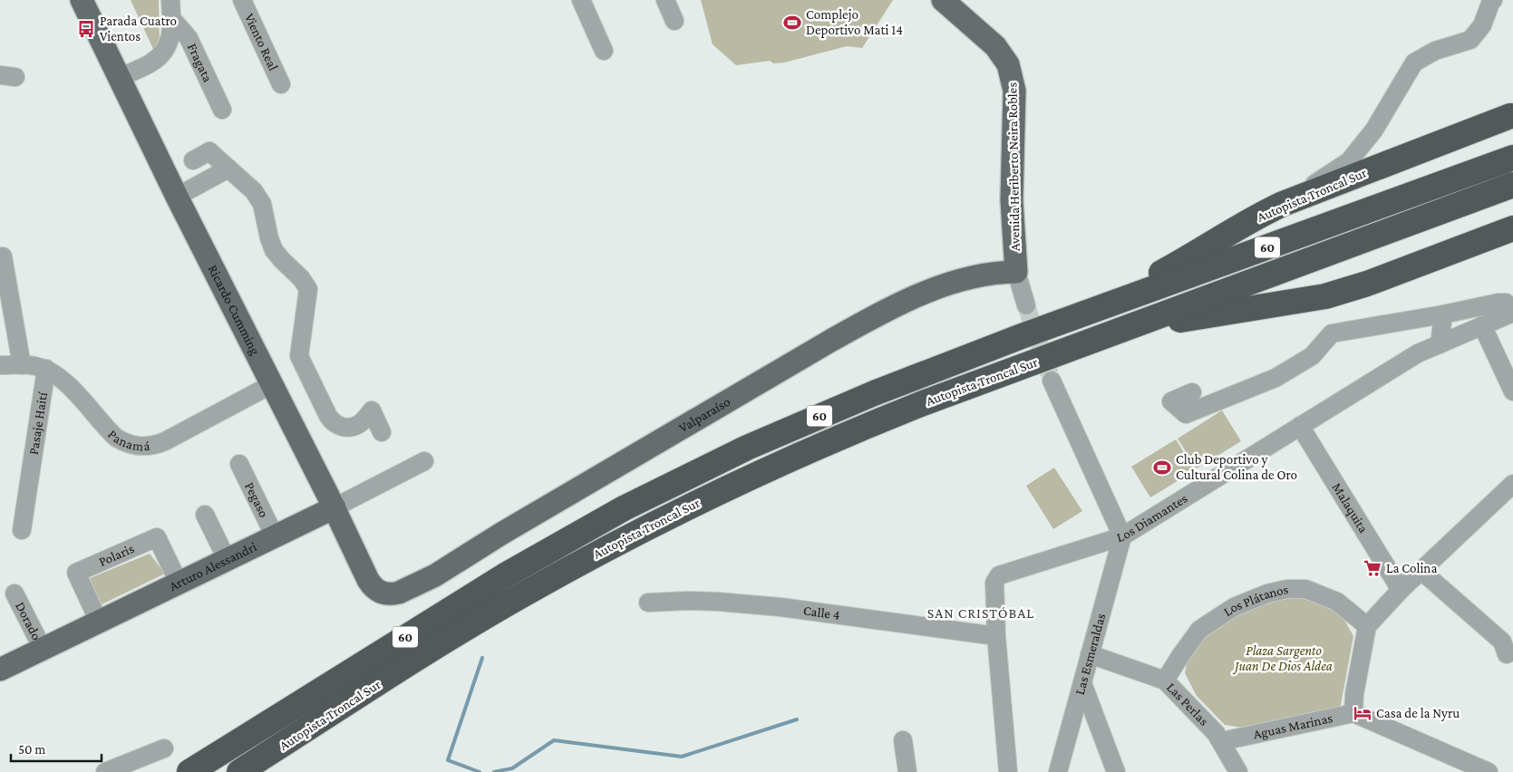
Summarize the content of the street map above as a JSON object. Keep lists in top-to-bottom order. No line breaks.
{"streets":{"highway":["Autopista Troncal Sur","60"],"main road":["Avenida Heriberto Neira Robles","Ricardo Cumming","Valparaíso","Arturo Alessandri"],"street":["Viento Real","Fragata","Pasaje Haití","Panamá","Pegaso","Malaquita","Los Diamantes","Polaris","Los Plátanos","Calle 4","Dorado","Las Esmeraldas","Las Perlas","Aguas Marinas"]},"crossings":[["Avenida Heriberto Neira Robles","Valparaíso"],["Ricardo Cumming","Valparaíso"],["Ricardo Cumming","Panamá"],["Ricardo Cumming","Arturo Alessandri"],["Pasaje Haití","Panamá"],["Pegaso","Arturo Alessandri"],["Malaquita","Los Diamantes"],["Los Diamantes","Calle 4"],["Los Diamantes","Las Esmeraldas"],["Polaris","Arturo Alessandri"],["Arturo Alessandri","Dorado"],["Los Plátanos","Las Perlas"],["Las Esmeraldas","Las Perlas"],["Las Perlas","Aguas Marinas"]],"districts":["SAN CRISTÓBAL"],"parks":["Plaza Sargento Juan De Dios Aldea"],"places":{"sports":["Complejo Deportivo Mati 14","Club Deportivo y Cultural Colina de Oro"],"bus stop":["Parada Cuatro Vientos"],"supermarket":["La Colina"],"hotel":["Casa de la Nyru"]},"scale_bar":"50 m"}
